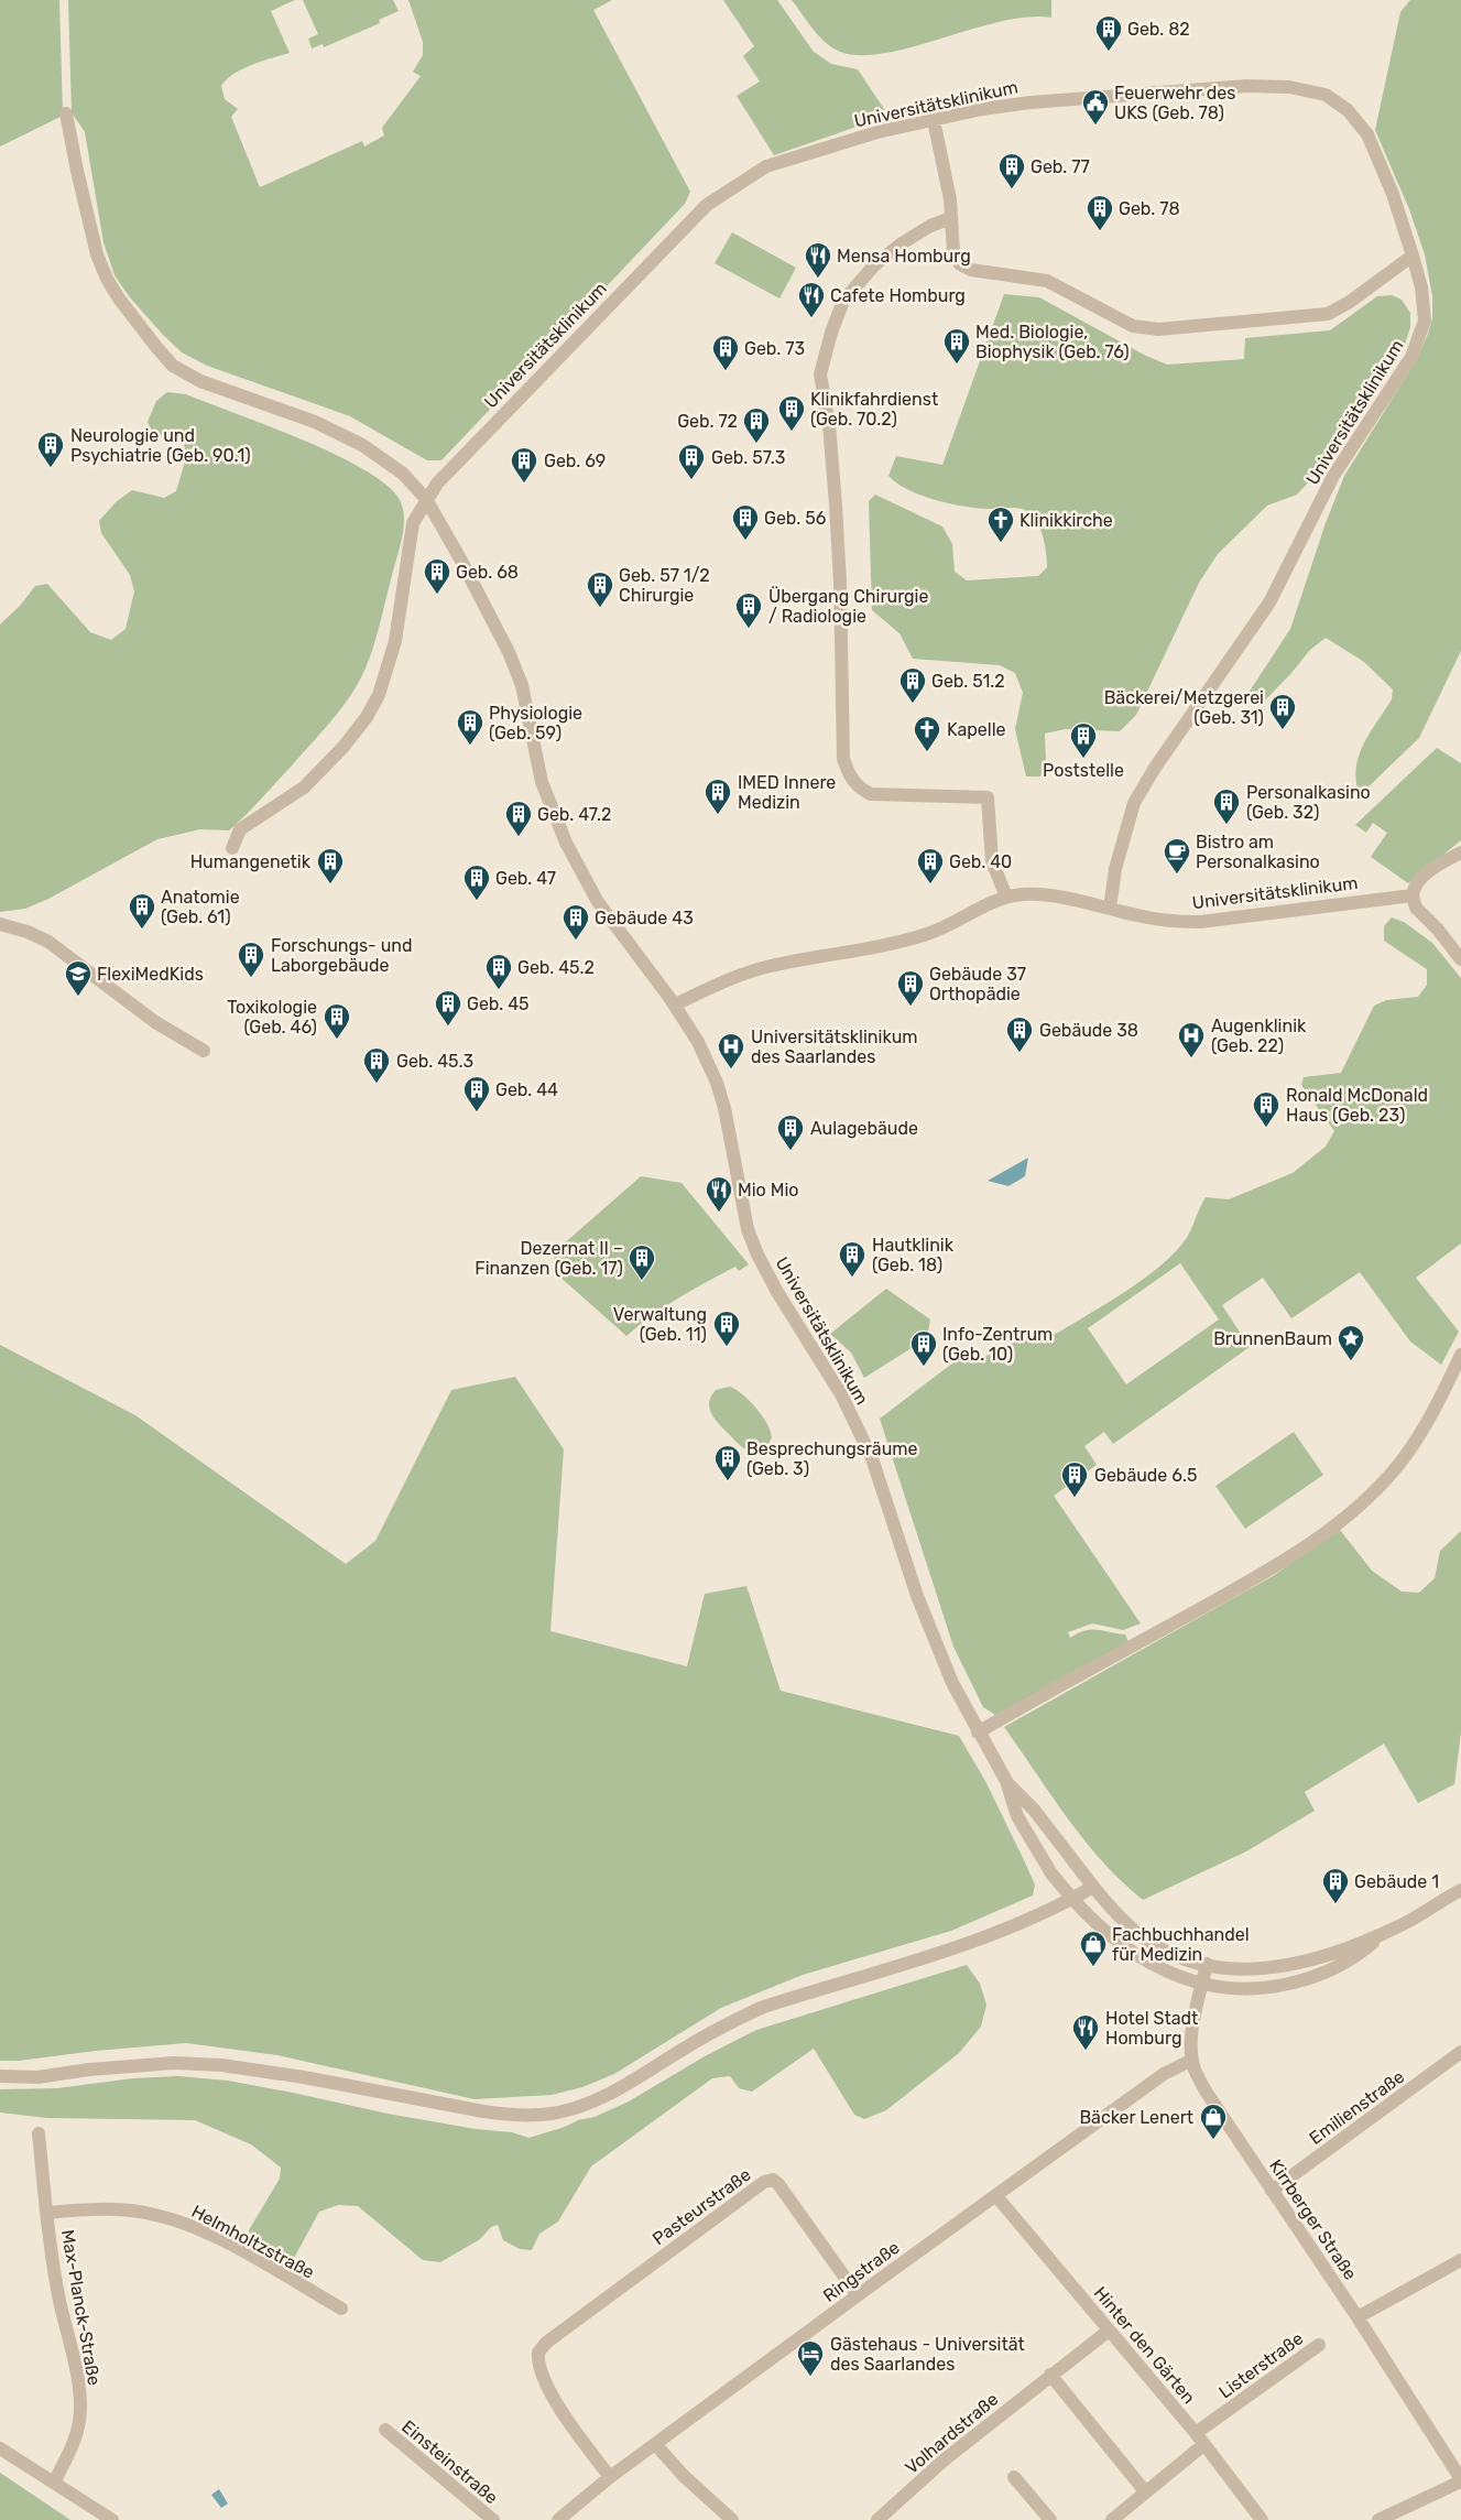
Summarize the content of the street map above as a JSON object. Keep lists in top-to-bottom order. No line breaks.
{"streets":{"street":["Universitätsklinikum","Emilienstraße","Pasteurstraße","Kirrberger Straße","Helmholtzstraße","Ringstraße","Max-Planck-Straße","Hinter den Gärten","Listerstraße","Volhardstraße","Einsteinstraße"]},"crossings":[["Emilienstraße","Kirrberger Straße"],["Pasteurstraße","Ringstraße"],["Kirrberger Straße","Ringstraße"],["Helmholtzstraße","Max-Planck-Straße"],["Ringstraße","Hinter den Gärten"],["Hinter den Gärten","Listerstraße"],["Hinter den Gärten","Volhardstraße"]],"places":{"building":["Geb. 82","Geb. 77","Geb. 78","Med. Biologie, Biophysik (Geb. 76)","Geb. 73","Klinikfahrdienst (Geb. 70.2)","Geb. 72","Neurologie und Psychiatrie (Geb. 90.1)","Geb. 57.3","Geb. 69","Geb. 56","Geb. 68","Geb. 57 1/2 Chirurgie","Übergang Chirurgie / Radiologie","Geb. 51.2","Bäckerei/Metzgerei (Geb. 31)","Physiologie (Geb. 59)","Poststelle","IMED Innere Medizin","Personalkasino (Geb. 32)","Geb. 47.2","Humangenetik","Geb. 40","Geb. 47","Anatomie (Geb. 61)","Gebäude 43","Forschungs- und Laborgebäude","Geb. 45.2","Gebäude 37 Orthopädie","Geb. 45","Toxikologie (Geb. 46)","Gebäude 38","Geb. 45.3","Geb. 44","Ronald McDonald Haus (Geb. 23)","Aulagebäude","Hautklinik (Geb. 18)","Dezernat II – Finanzen (Geb. 17)","Verwaltung (Geb. 11)","Info-Zentrum (Geb. 10)","Besprechungsräume (Geb. 3)","Gebäude 6.5","Gebäude 1"],"public building":["Feuerwehr des UKS (Geb. 78)"],"restaurant":["Mensa Homburg","Cafete Homburg","Mio Mio","Hotel Stadt Homburg"],"church":["Klinikkirche","Kapelle"],"cafe":["Bistro am Personalkasino"],"school or university":["FlexiMedKids"],"hospital":["Augenklinik (Geb. 22)","Universitätsklinikum des Saarlandes"],"place":["BrunnenBaum"],"shop":["Fachbuchhandel für Medizin","Bäcker Lenert"],"hotel":["Gästehaus - Universität des Saarlandes"]}}
